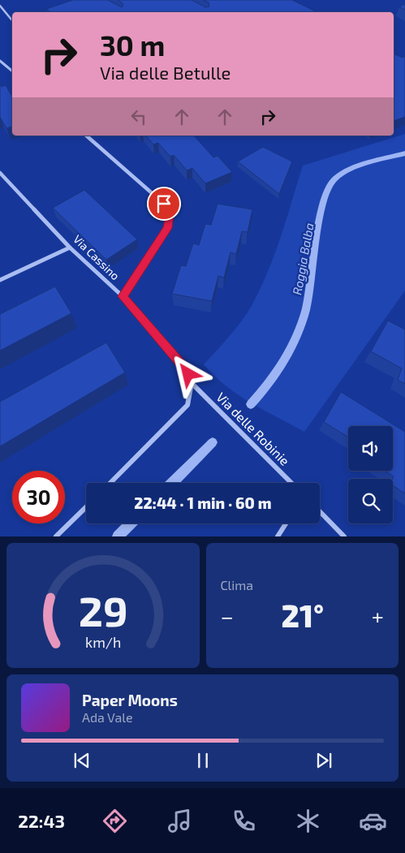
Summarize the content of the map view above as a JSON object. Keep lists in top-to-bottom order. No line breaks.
{"streets":{"street":["Via Cassino","Via delle Robinie"]},"crossings":[["Via Cassino","Via delle Robinie"]],"water":["Roggia Balba"],"page":{"turn":["30 m","Via delle Betulle"],"limit":"30","trip":"22:44 · 1 min · 60 m","tile":"Clima","heat":["−","21°","+"],"song":["Paper Moons","Ada Vale"],"tabs":"22:43","gauge":["29","km/h"]}}
